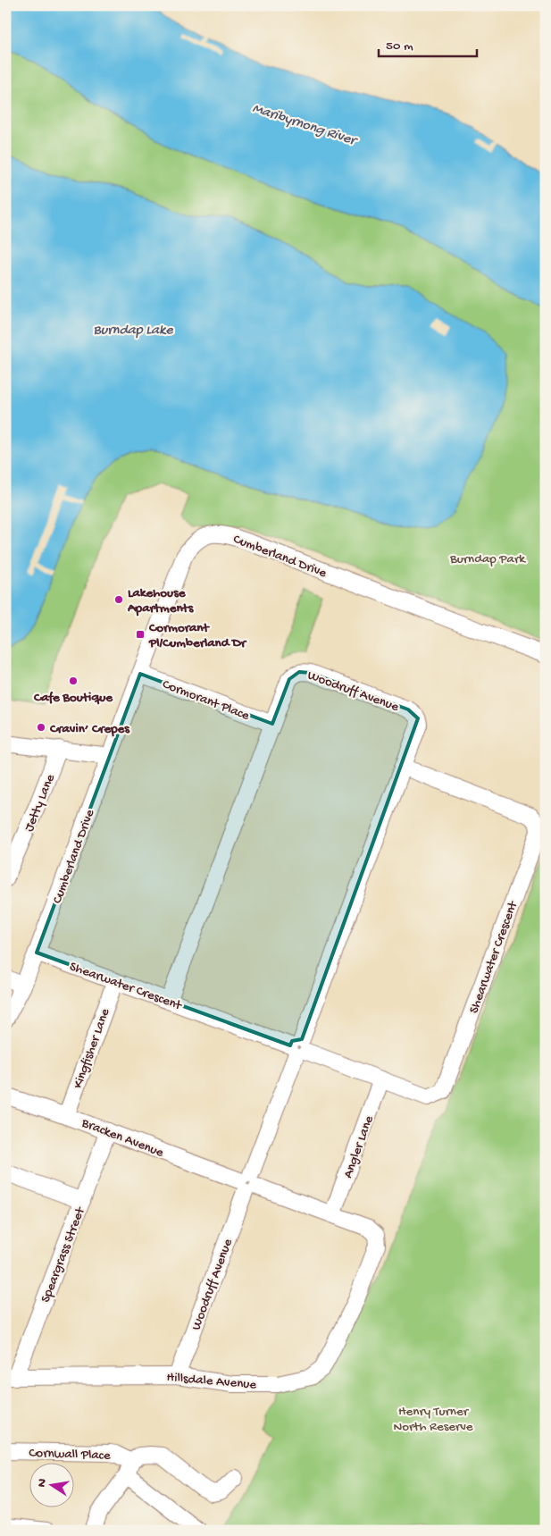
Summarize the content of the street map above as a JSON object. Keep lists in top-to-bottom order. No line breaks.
{"streets":{"street":["Cumberland Drive","Woodruff Avenue","Cormorant Place","Jetty Lane","Shearwater Crescent","Kingfisher Lane","Bracken Avenue","Angler Lane","Speargrass Street","Hillsdale Avenue","Cornwall Place"]},"crossings":[["Cumberland Drive","Cormorant Place"],["Cumberland Drive","Shearwater Crescent"],["Woodruff Avenue","Cormorant Place"],["Woodruff Avenue","Shearwater Crescent"],["Woodruff Avenue","Bracken Avenue"],["Woodruff Avenue","Hillsdale Avenue"],["Shearwater Crescent","Kingfisher Lane"],["Shearwater Crescent","Angler Lane"],["Kingfisher Lane","Bracken Avenue"],["Bracken Avenue","Angler Lane"],["Bracken Avenue","Speargrass Street"],["Bracken Avenue","Hillsdale Avenue"],["Speargrass Street","Hillsdale Avenue"]],"water":["Maribyrnong River","Burndap Lake"],"parks":["Burndap Park","Henry Turner North Reserve"],"places":{"other":["Lakehouse Apartments","Cafe Boutique","Cravin’ Crepes"],"transit":["Cormorant Pl/Cumberland Dr"]},"scale_bar":"50 m","north":"left"}
